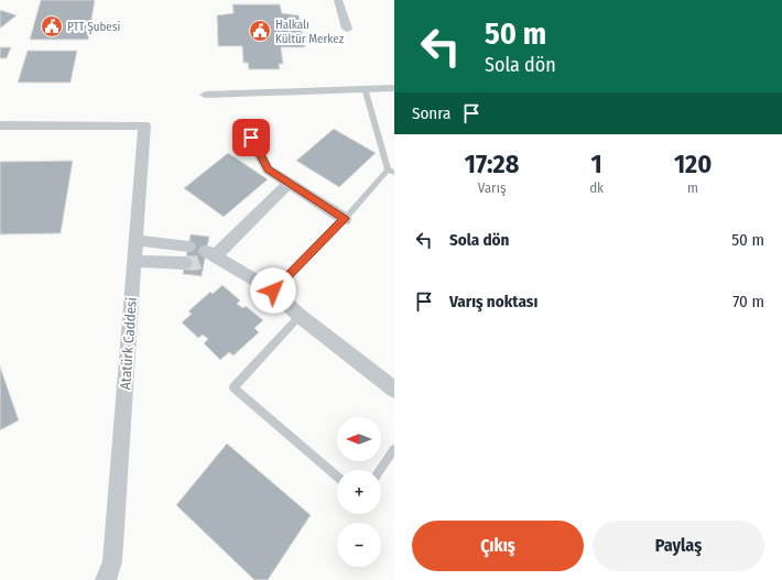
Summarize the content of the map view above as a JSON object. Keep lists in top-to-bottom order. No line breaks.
{"streets":{"street":["Atatürk Caddesi"]},"places":{"public building":["PTT Şubesi","Halkalı Kültür Merkez"]},"north":"left","page":{"turn":["50 m","Sola dön"],"then":"Sonra","eta":["17:28","Varış","1","dk","120","m"],"list":[{"name":"Sola dön","value":"50 m"},{"name":"Varış noktası","value":"70 m"}],"map_buttons":["+","−"],"buttons":["Çıkış","Paylaş"]}}
